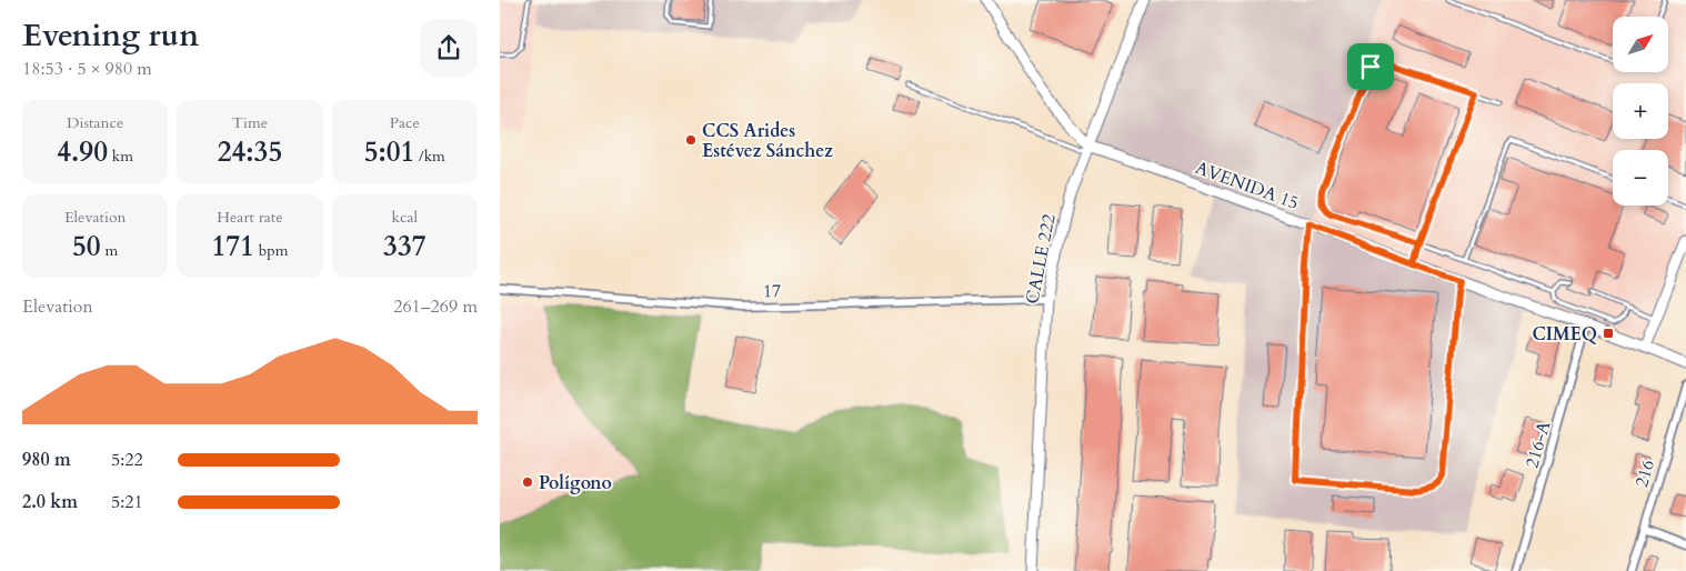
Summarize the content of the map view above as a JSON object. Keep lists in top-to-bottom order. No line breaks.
{"streets":{"street":["AVENIDA 15","CALLE 222","17","216-A","216"]},"crossings":[["AVENIDA 15","CALLE 222"],["AVENIDA 15","216-A"],["CALLE 222","17"]],"places":{"other":["CCS Arides Estévez Sánchez","Polígono"],"transit":["CIMEQ"]},"north":"top right","page":{"heading":["Evening run","18:53 · 5 × 980 m"],"map_buttons":["+","−"],"stats":[["Distance","4.90 km"],["Time","24:35"],["Pace","5:01 /km"],["Elevation","50 m"],["Heart rate","171 bpm"],["kcal","337"]],"chart":["Elevation","261–269 m"],"list":[{"name":"980 m","note":"5:22"},{"name":"2.0 km","note":"5:21"}]}}
